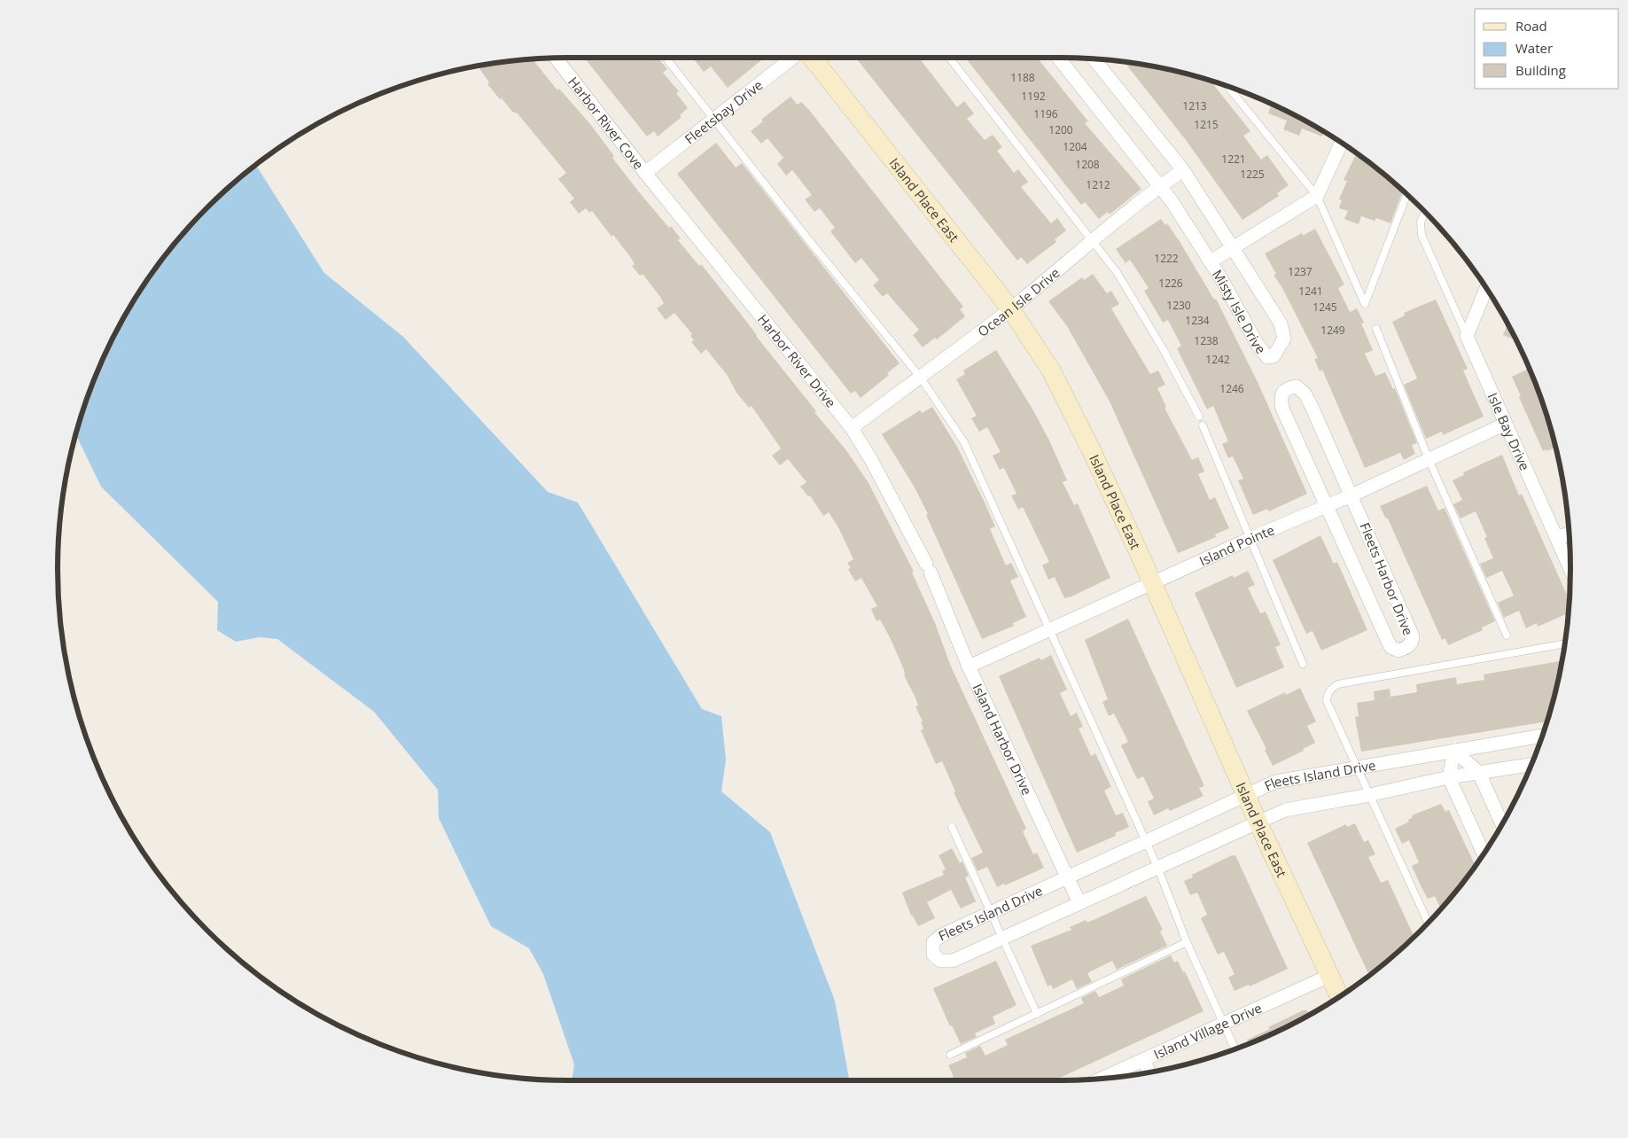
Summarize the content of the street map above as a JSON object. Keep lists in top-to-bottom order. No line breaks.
{"streets":{"street":["Fleetsbay Drive","Harbor River Cove","Island Place East","Ocean Isle Drive","Misty Isle Drive","Harbor River Drive","Isle Bay Drive","Island Pointe","Fleets Harbor Drive","Island Harbor Drive","Fleets Island Drive","Island Village Drive"]},"crossings":[["Fleetsbay Drive","Harbor River Cove"],["Fleetsbay Drive","Harbor River Drive"],["Harbor River Cove","Harbor River Drive"],["Island Place East","Ocean Isle Drive"],["Island Place East","Island Pointe"],["Island Place East","Fleets Island Drive"],["Island Place East","Island Village Drive"],["Ocean Isle Drive","Misty Isle Drive"],["Ocean Isle Drive","Harbor River Drive"],["Harbor River Drive","Island Harbor Drive"],["Isle Bay Drive","Island Pointe"],["Island Pointe","Fleets Harbor Drive"],["Island Pointe","Island Harbor Drive"],["Island Harbor Drive","Fleets Island Drive"]],"house_numbers":["1188","1192","1213","1196","1215","1200","1204","1221","1208","1225","1212","1222","1237","1226","1241","1230","1245","1234","1249","1238","1242","1246"],"legend":["Road","Water","Building"]}
